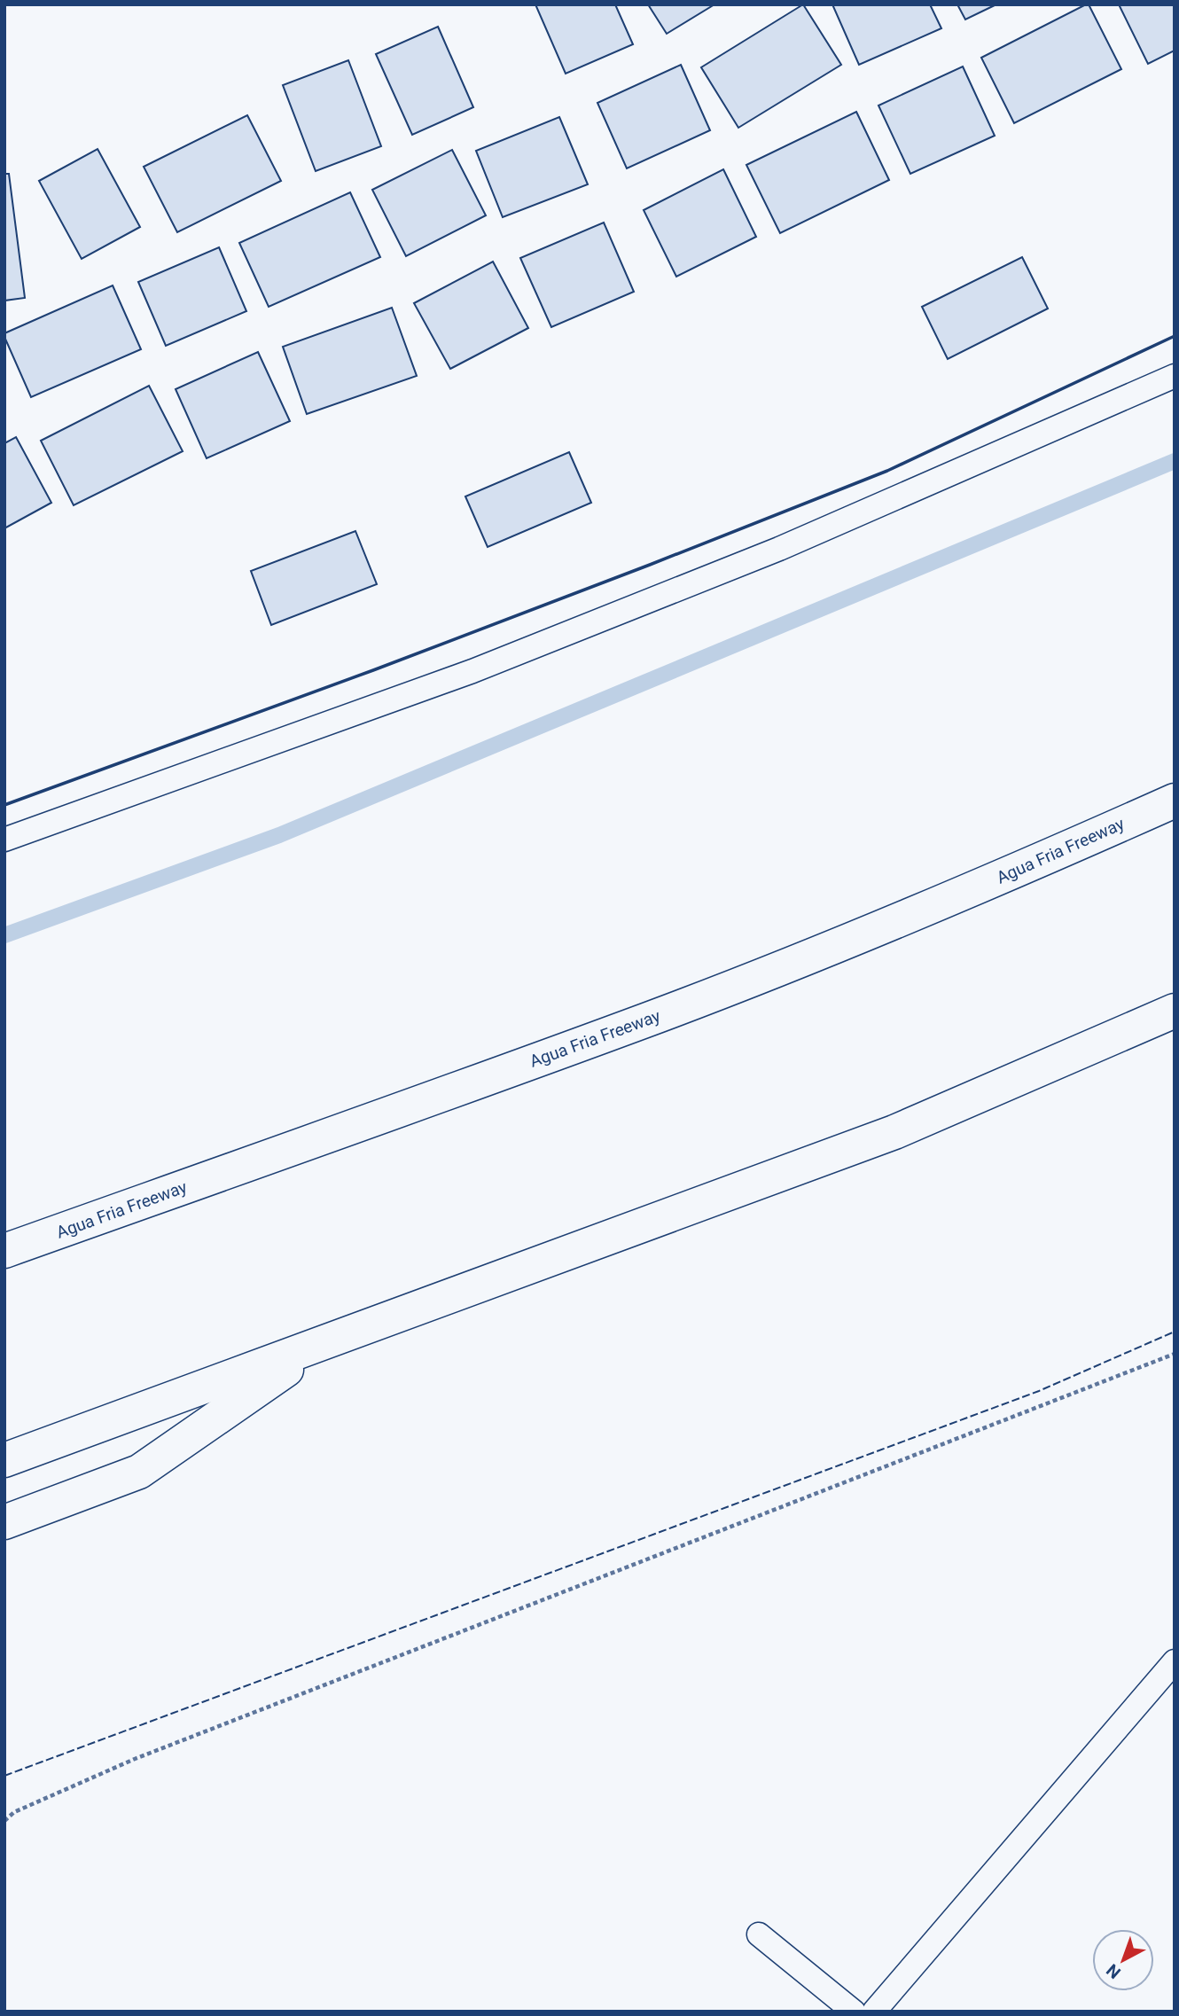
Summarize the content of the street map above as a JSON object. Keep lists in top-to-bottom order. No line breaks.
{"streets":{"highway":["Agua Fria Freeway"]},"north":"bottom left"}
